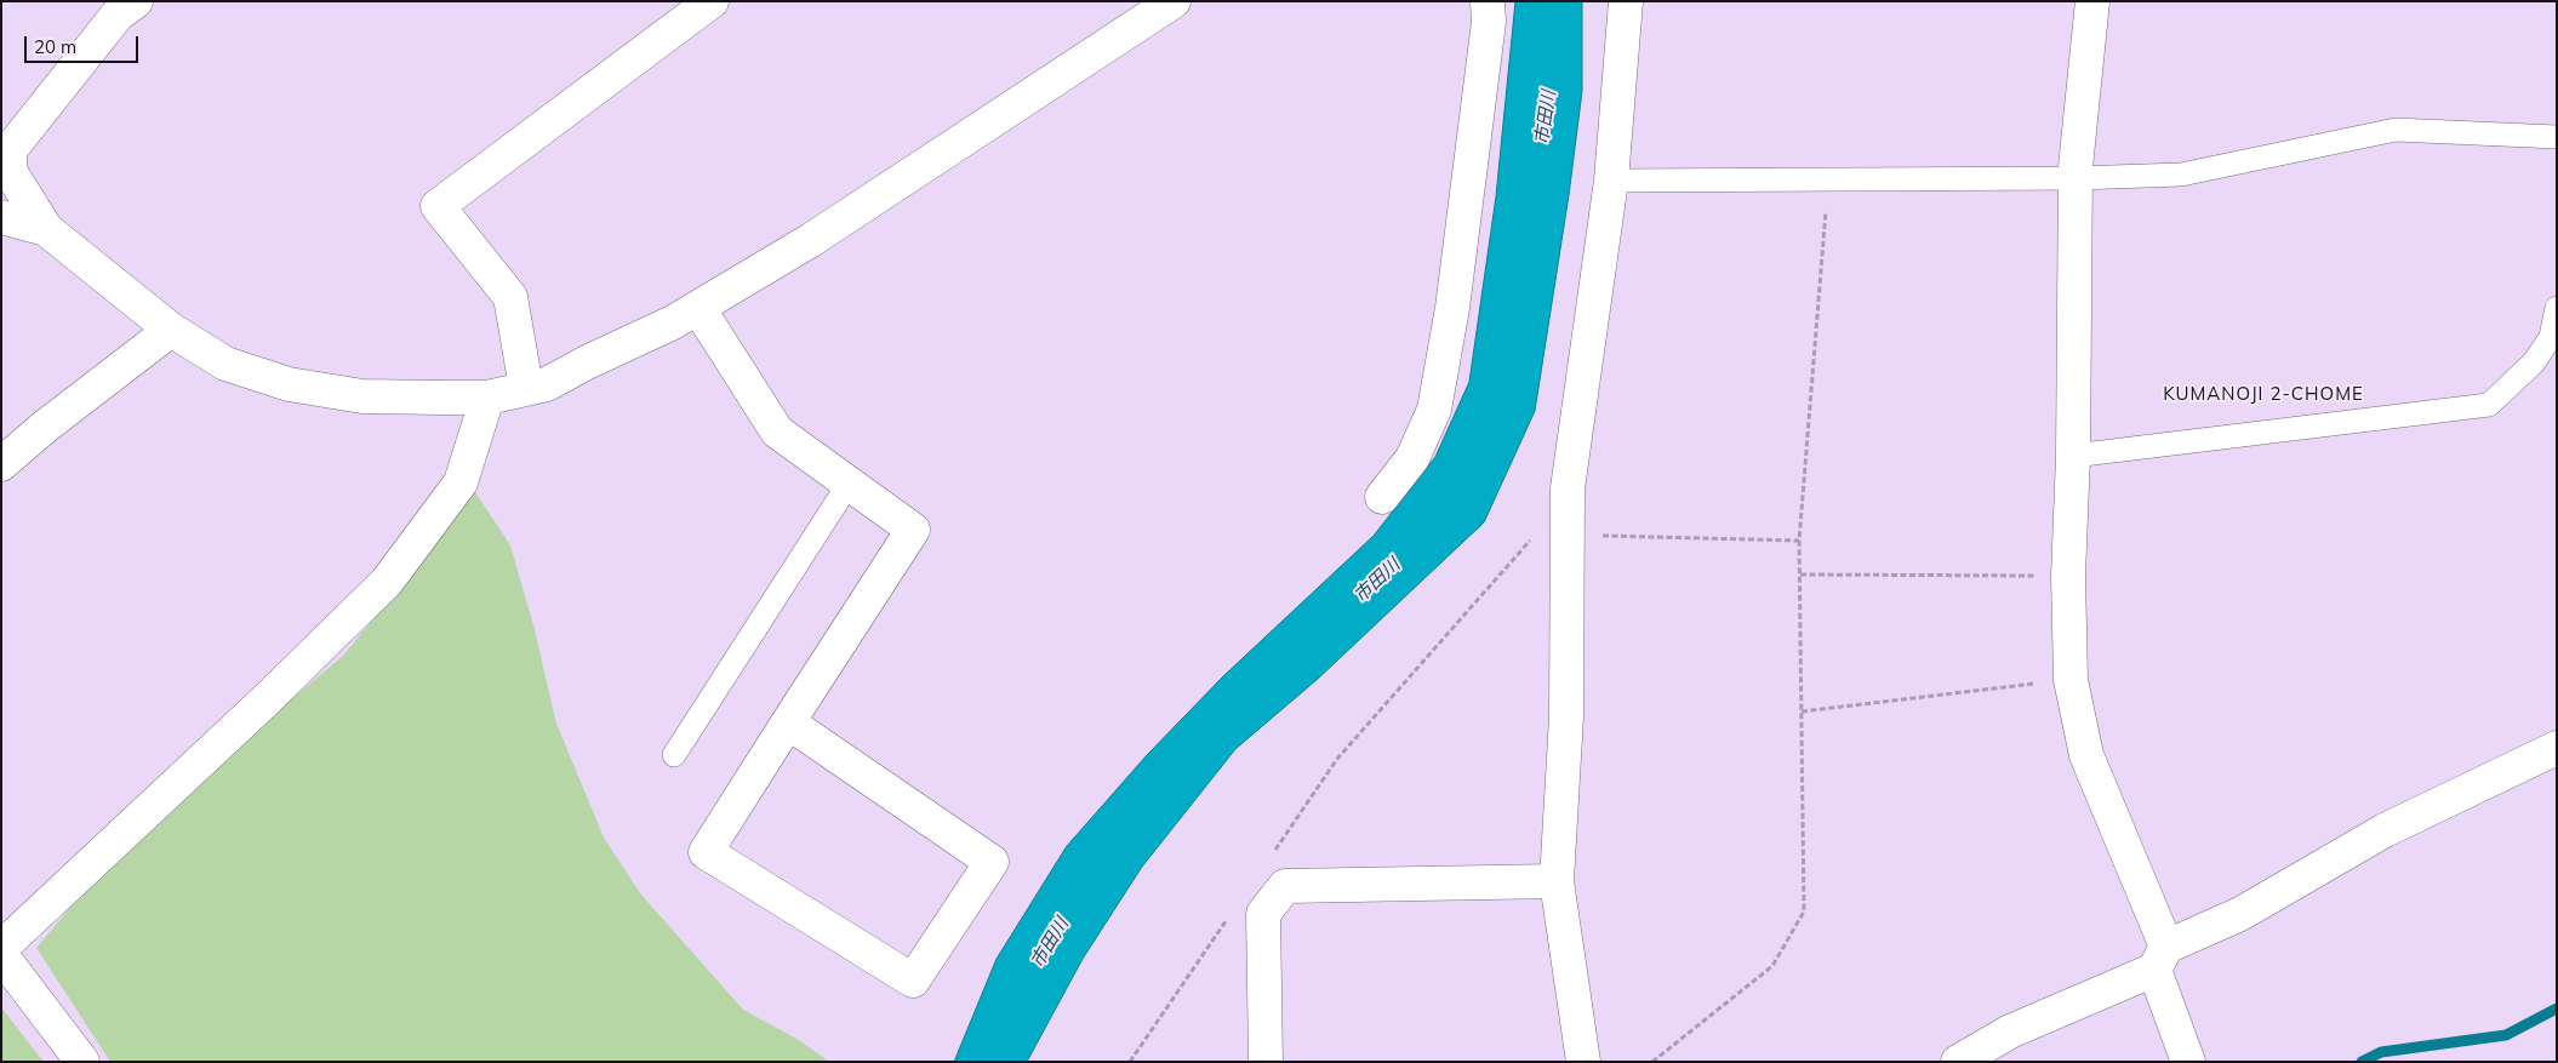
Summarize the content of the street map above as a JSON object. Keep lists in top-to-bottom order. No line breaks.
{"districts":["KUMANOJI 2-CHOME"],"water":["市田川"],"scale_bar":"20 m"}
